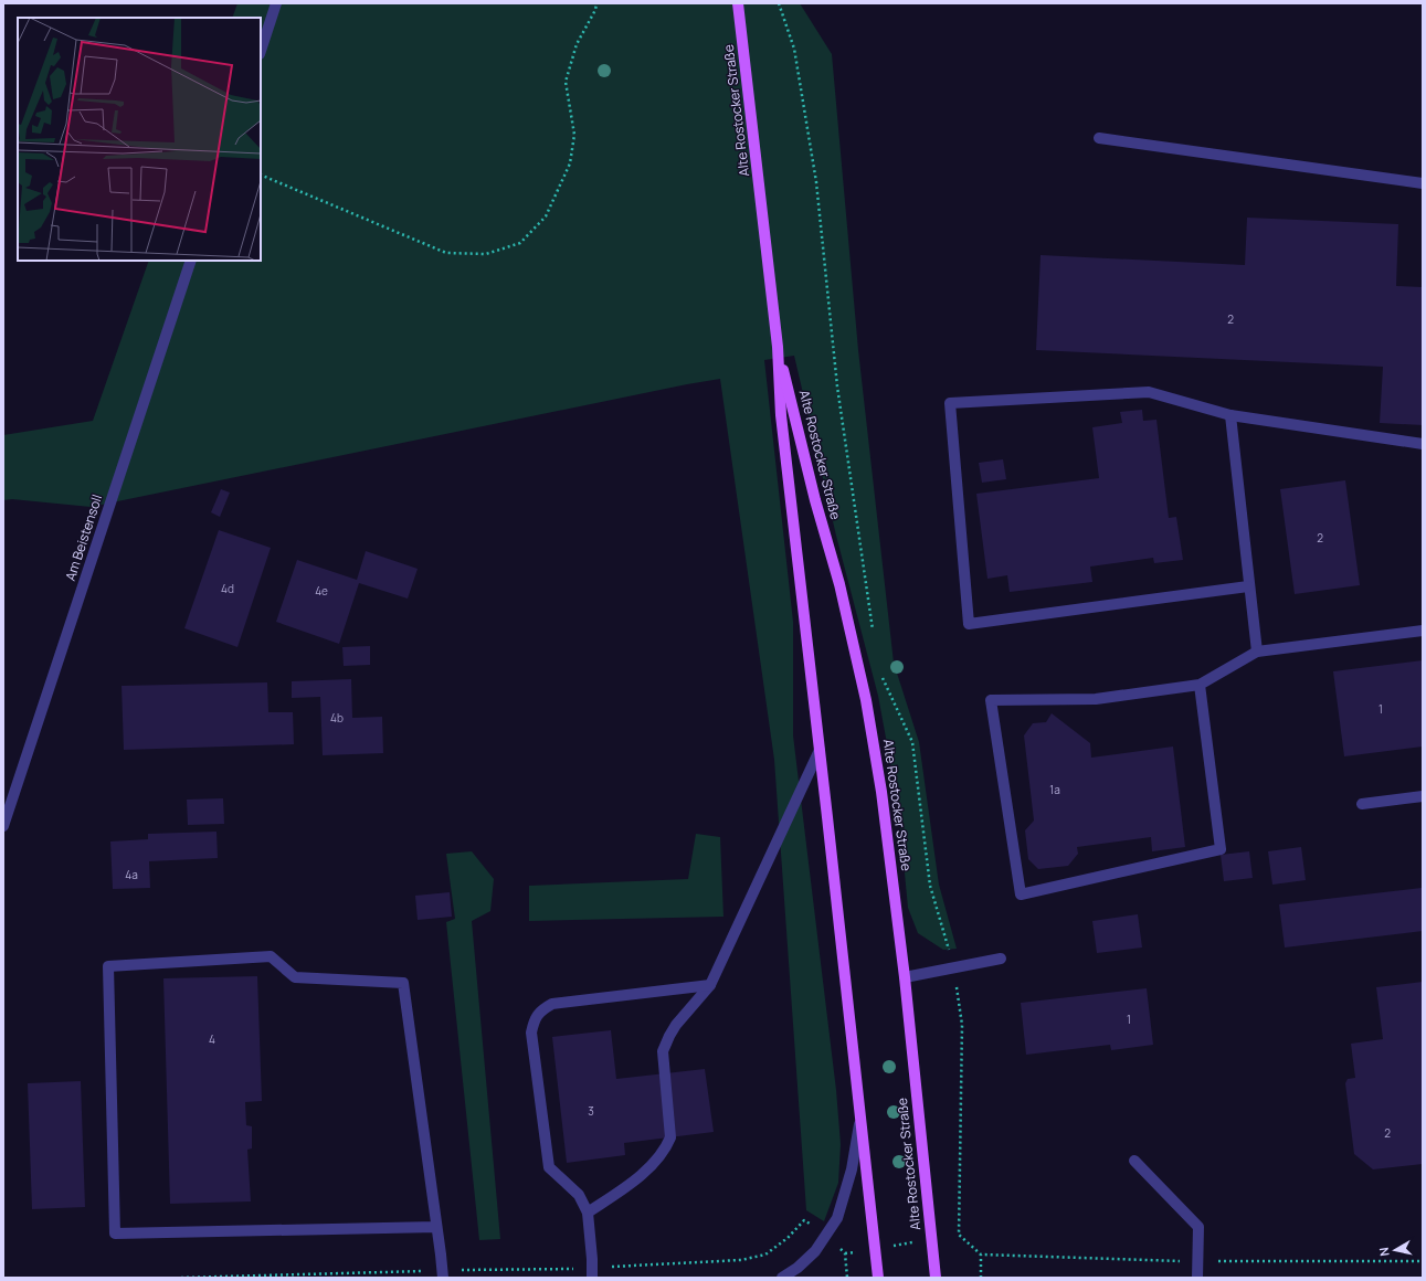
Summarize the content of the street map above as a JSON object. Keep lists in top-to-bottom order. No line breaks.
{"streets":{"main road":["Alte Rostocker Straße"],"street":["Am Beistensoll"]},"house_numbers":["2","2","4d","4e","1","4b","1a","4a","1","4","3","2"],"north":"left"}
